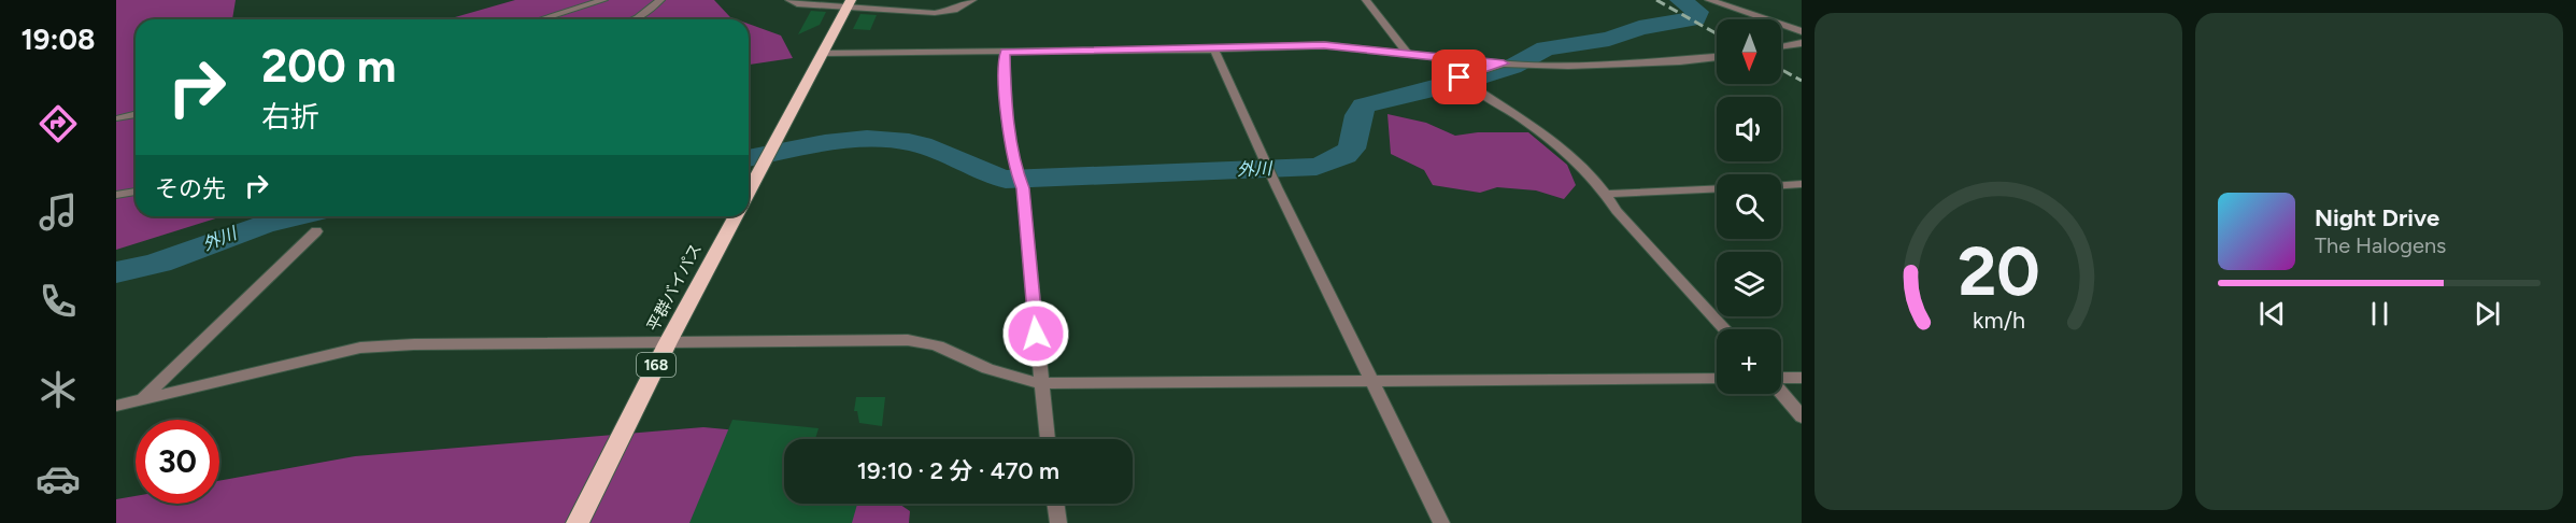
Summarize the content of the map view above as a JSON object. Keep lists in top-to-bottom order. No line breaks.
{"streets":{"highway":["平群バイパス","168"]},"water":["外川"],"north":"bottom","page":{"tabs":"19:08","map_buttons":"+","turn":["200 m","右折"],"then":"その先","song":["Night Drive","The Halogens"],"limit":"30","trip":"19:10 · 2 分 · 470 m","gauge":["20","km/h"]}}
